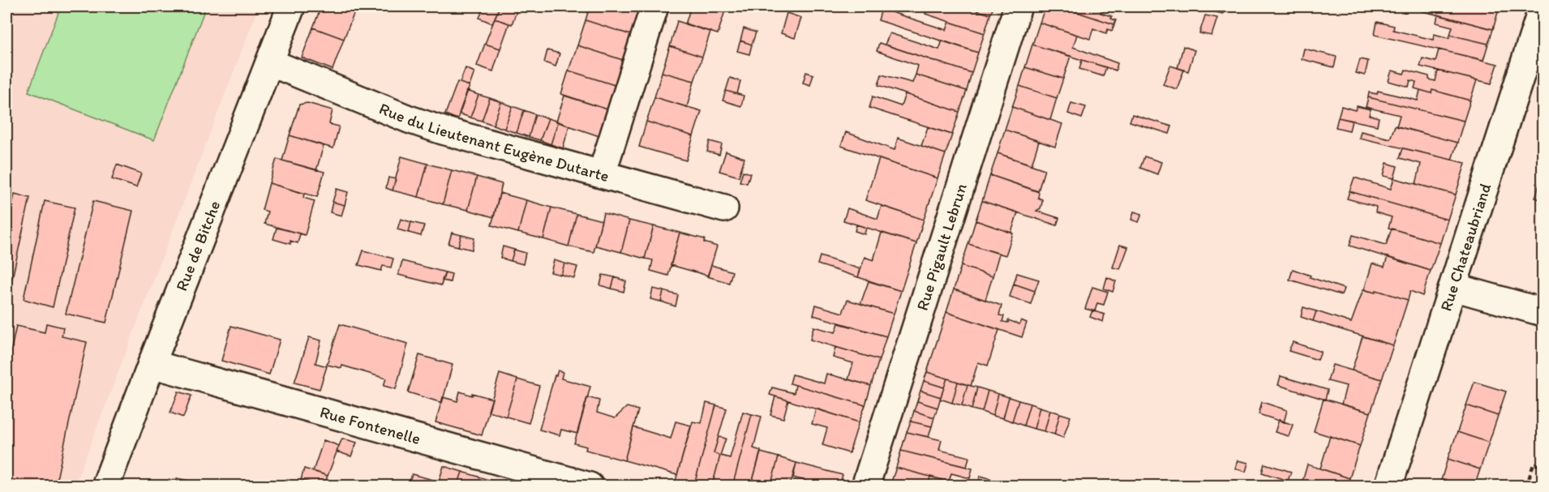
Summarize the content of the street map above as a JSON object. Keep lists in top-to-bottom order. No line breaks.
{"streets":{"street":["Rue du Lieutenant Eugène Dutarte","Rue de Bitche","Rue Pigault Lebrun","Rue Chateaubriand","Rue Fontenelle"]},"crossings":[["Rue du Lieutenant Eugène Dutarte","Rue de Bitche"],["Rue de Bitche","Rue Fontenelle"]]}
